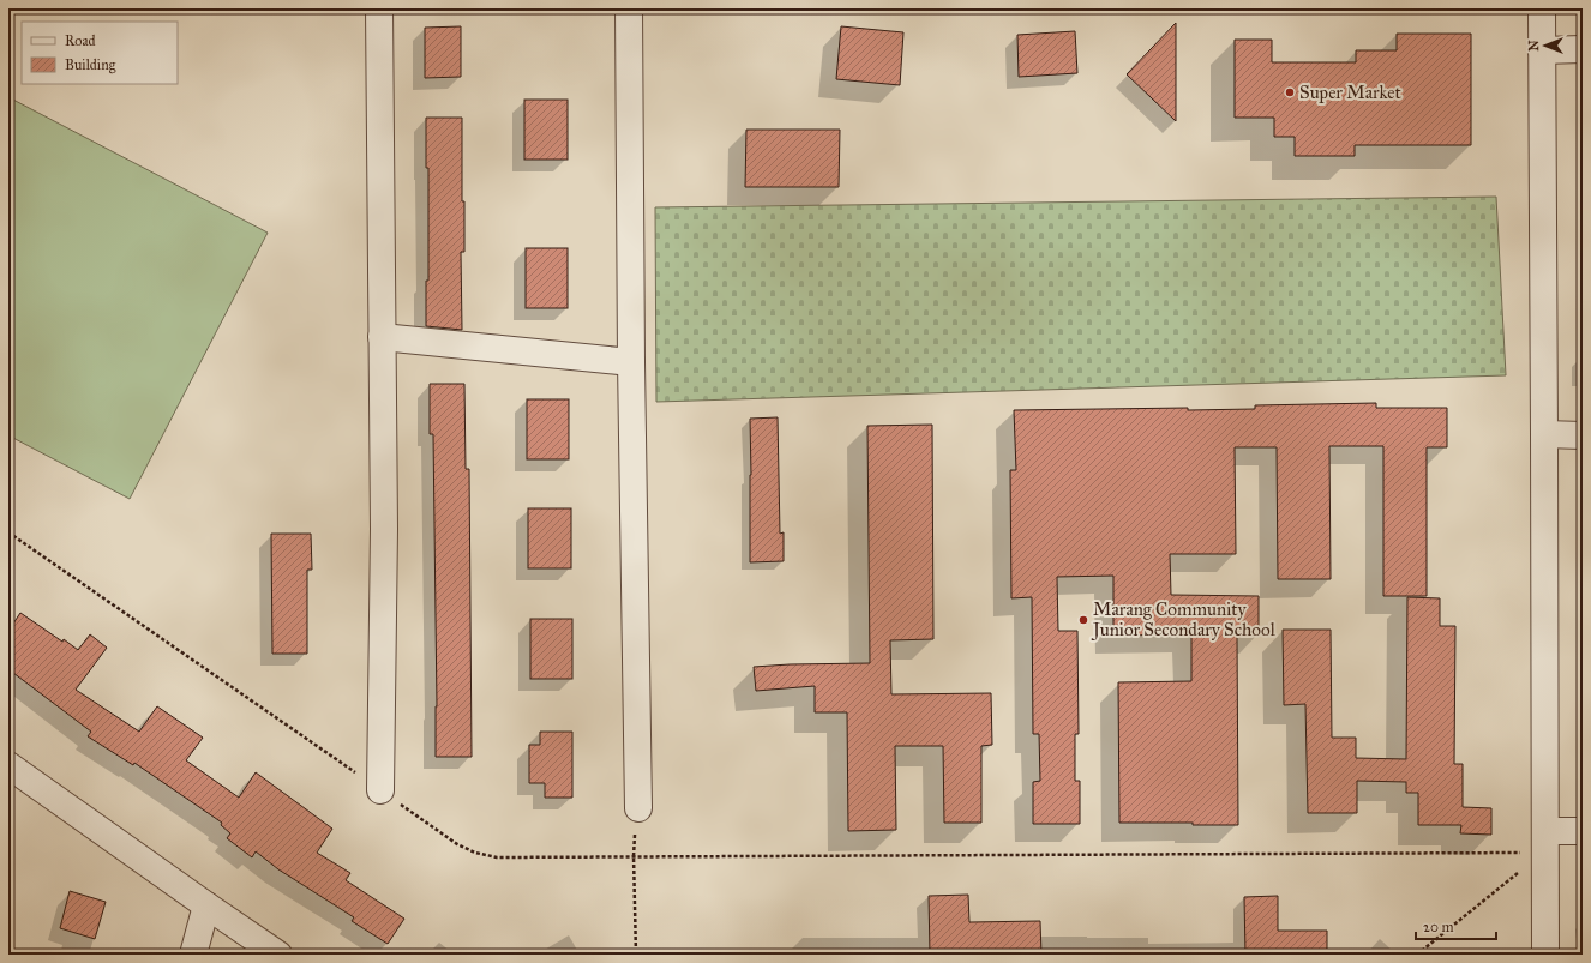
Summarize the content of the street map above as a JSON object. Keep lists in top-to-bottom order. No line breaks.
{"places":["Super Market","Marang Community Junior Secondary School"],"legend":["Road","Building"],"scale_bar":"20 m","north":"left"}
